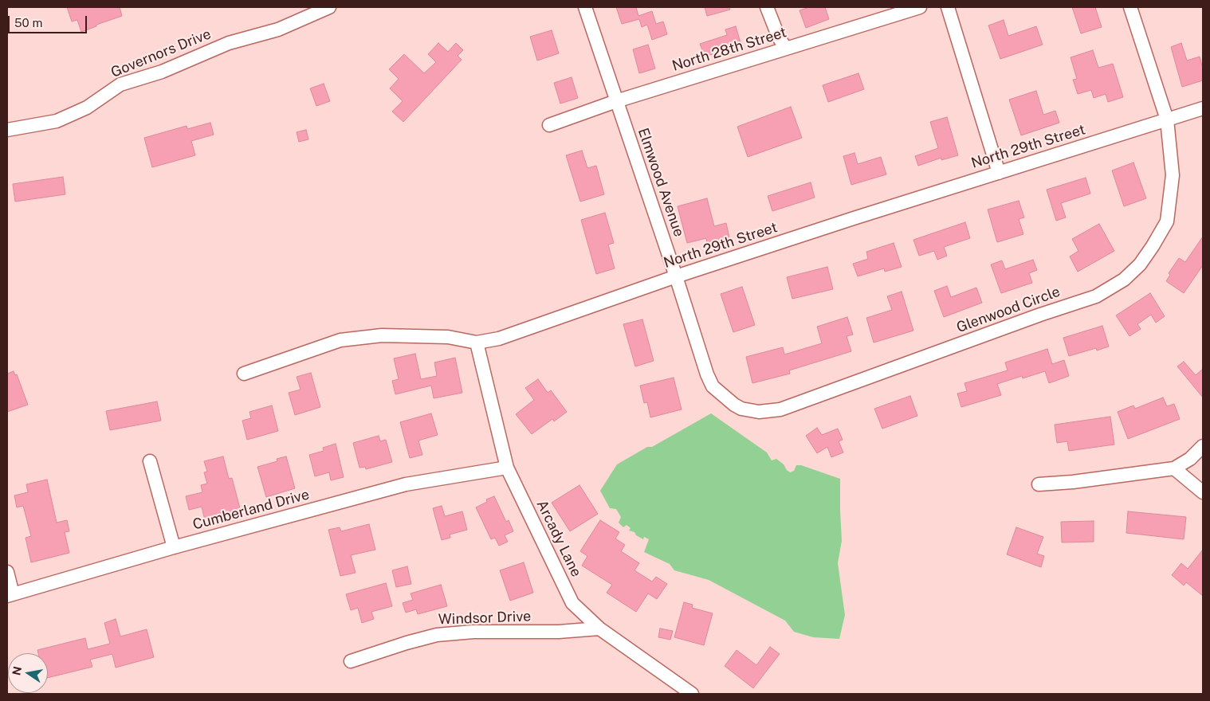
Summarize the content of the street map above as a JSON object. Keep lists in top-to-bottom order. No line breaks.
{"streets":{"street":["North 28th Street","Governors Drive","North 29th Street","Elmwood Avenue","Glenwood Circle","Cumberland Drive","Arcady Lane","Windsor Drive"]},"crossings":[["North 28th Street","Elmwood Avenue"],["North 29th Street","Elmwood Avenue"],["North 29th Street","Glenwood Circle"],["North 29th Street","Arcady Lane"],["Elmwood Avenue","Glenwood Circle"],["Cumberland Drive","Arcady Lane"],["Arcady Lane","Windsor Drive"]],"scale_bar":"50 m","north":"left"}
